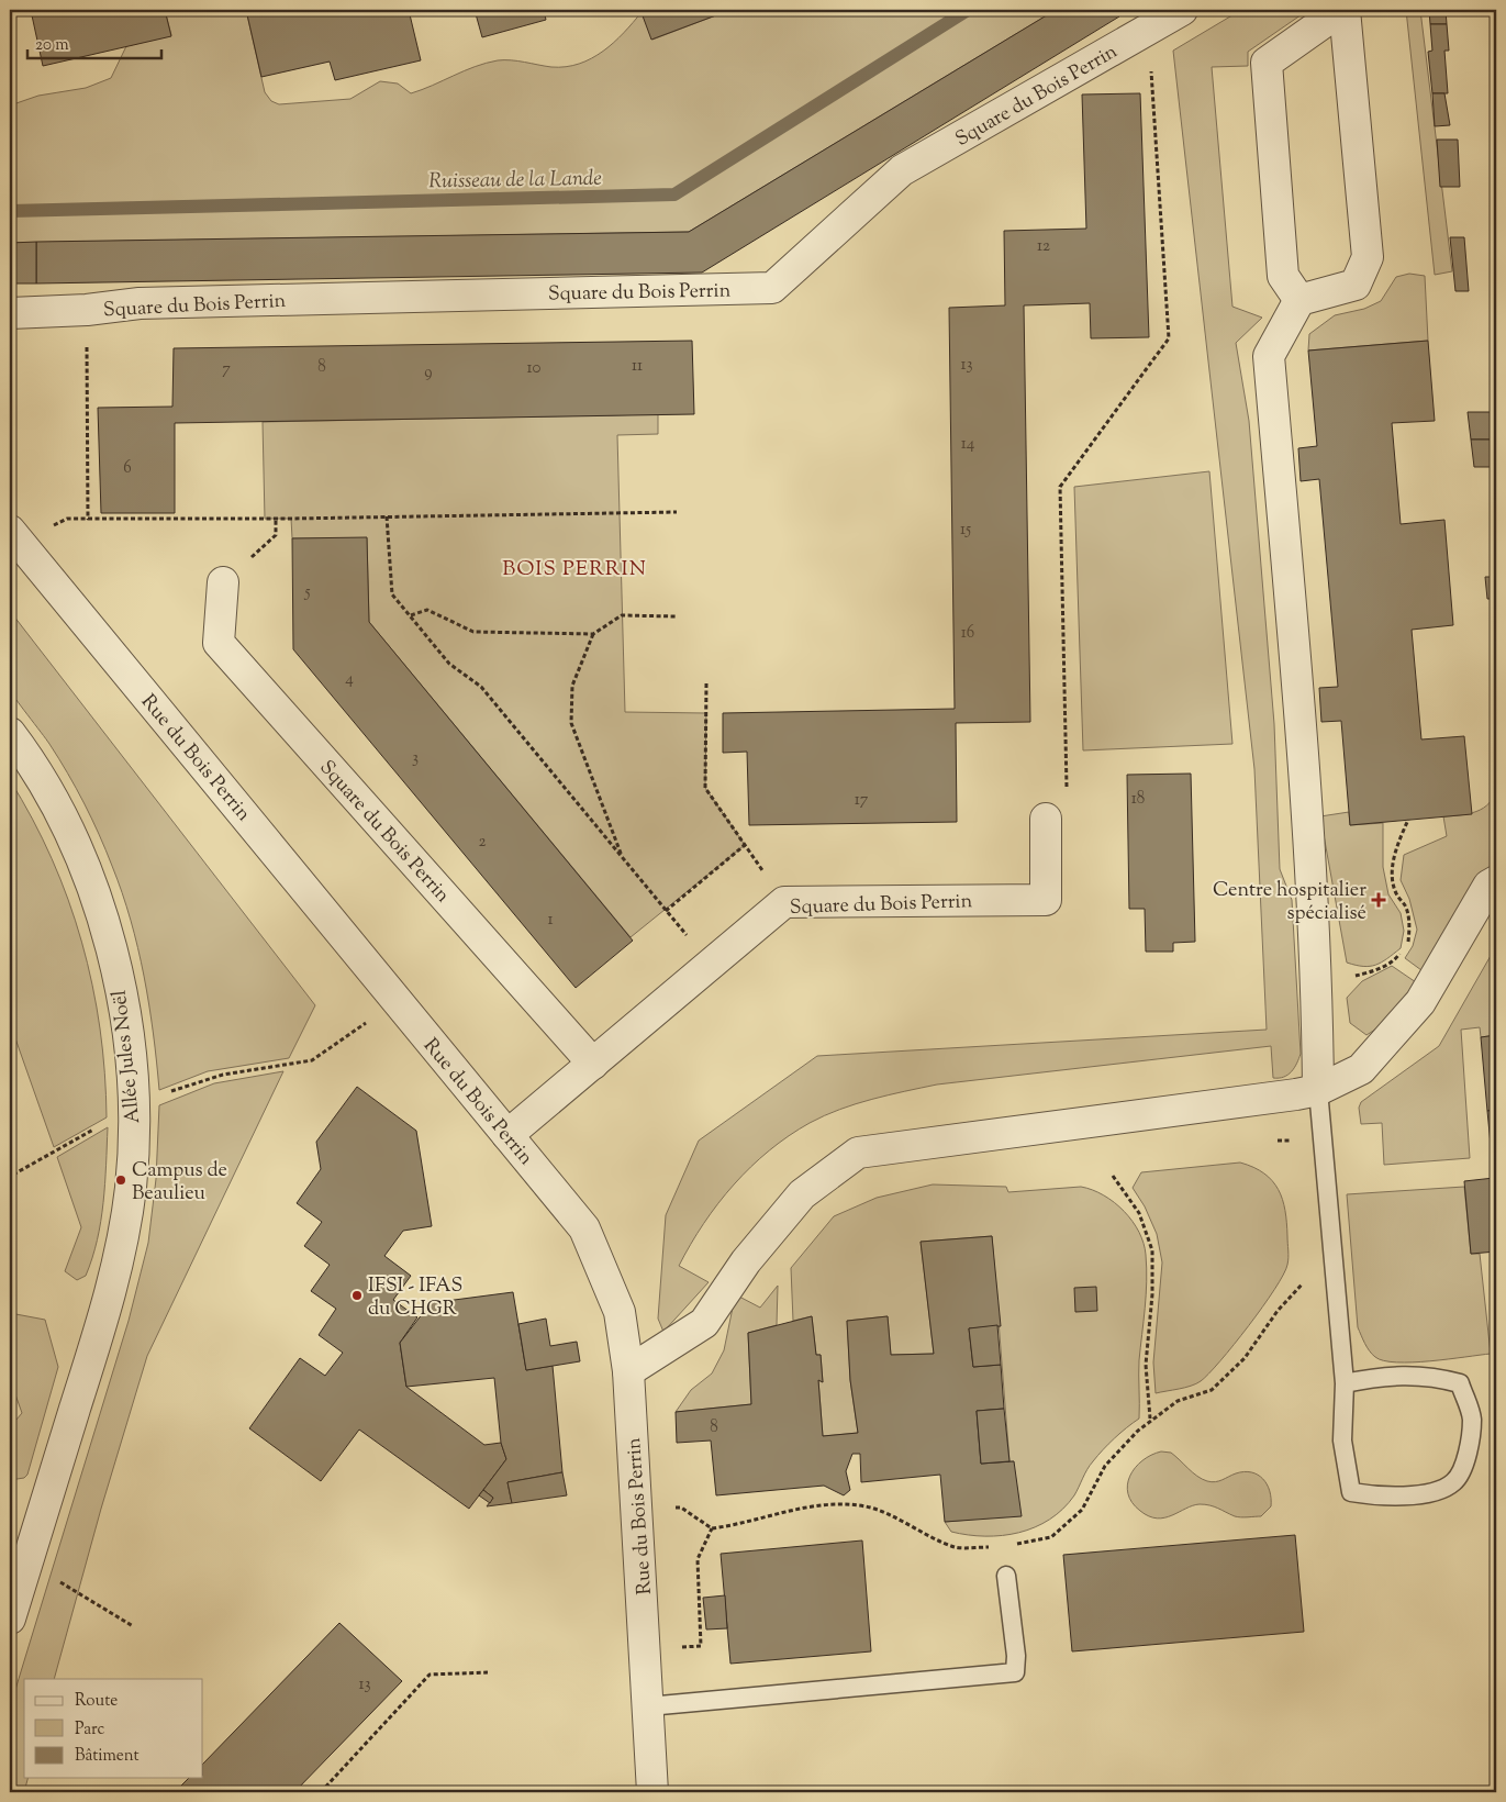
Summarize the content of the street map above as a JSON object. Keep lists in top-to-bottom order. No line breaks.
{"streets":{"street":["Square du Bois Perrin","Rue du Bois Perrin","Allée Jules Noël"]},"crossings":[["Square du Bois Perrin","Rue du Bois Perrin"]],"districts":["BOIS PERRIN"],"water":["Ruisseau de la Lande"],"places":{"health":["Centre hospitalier spécialisé"],"other":["Campus de Beaulieu","IFSI - IFAS du CHGR"]},"house_numbers":["12","13","11","8","10","7","9","14","6","15","5","16","4","3","18","17","2","1","8","13"],"legend":["Route","Parc","Bâtiment"],"scale_bar":"20 m"}
